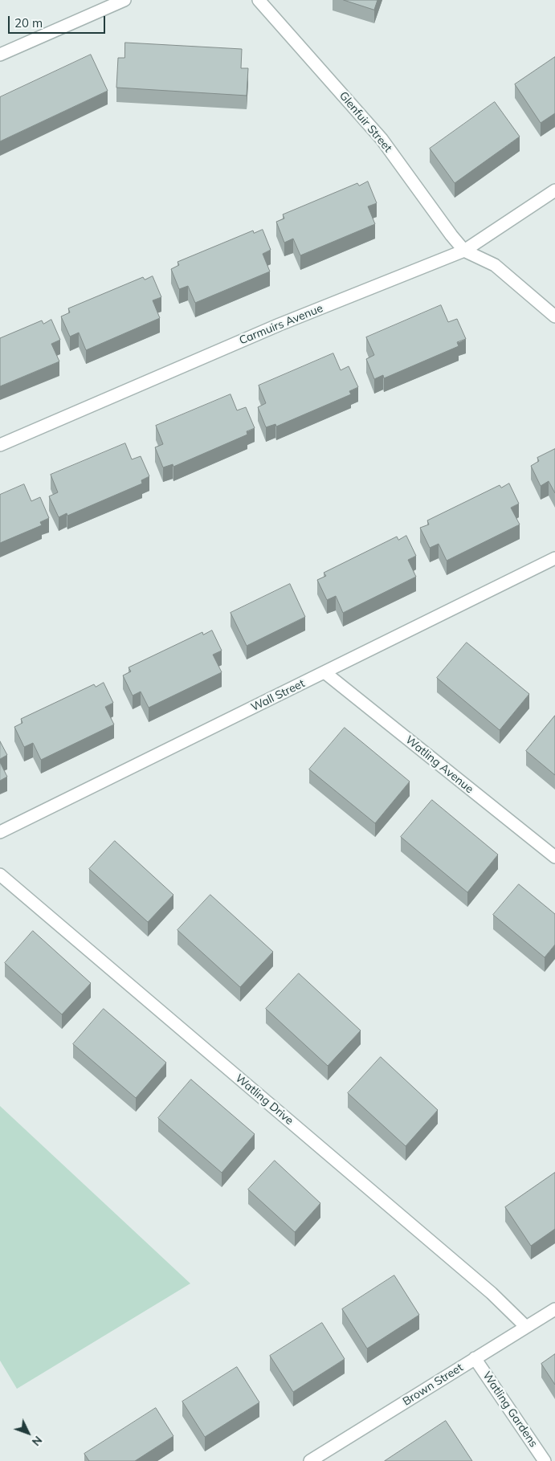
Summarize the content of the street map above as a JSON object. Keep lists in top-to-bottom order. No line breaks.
{"streets":{"street":["Glenfuir Street","Carmuirs Avenue","Wall Street","Watling Avenue","Watling Drive","Brown Street","Watling Gardens"]},"crossings":[["Glenfuir Street","Carmuirs Avenue"],["Wall Street","Watling Avenue"],["Watling Drive","Brown Street"],["Brown Street","Watling Gardens"]],"scale_bar":"20 m","north":"bottom right"}
